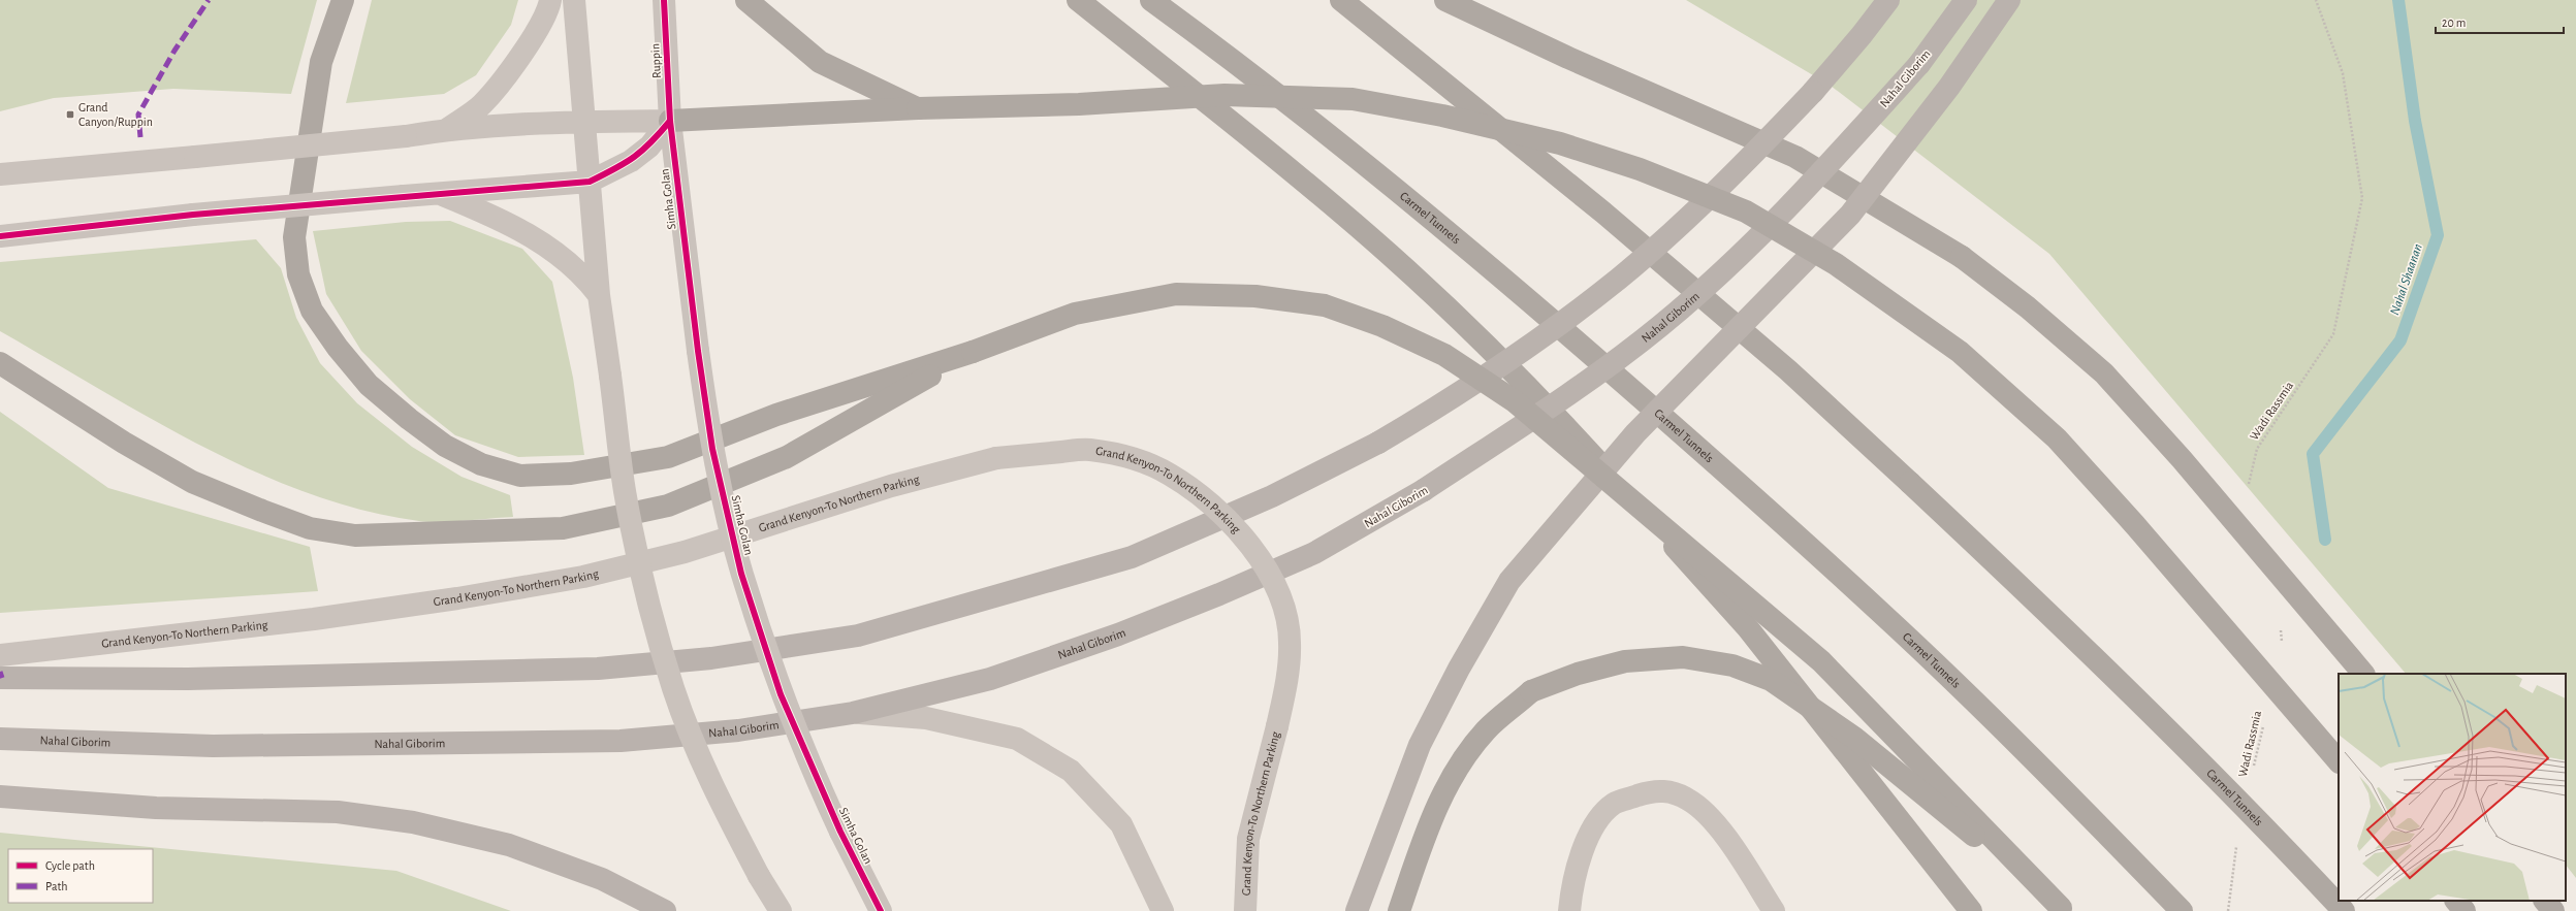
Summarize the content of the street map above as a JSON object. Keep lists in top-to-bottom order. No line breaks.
{"streets":{"highway":["Carmel Tunnels"],"main road":["Nahal Giborim"],"street":["Ruppin","Simha Golan","Grand Kenyon-To Northern Parking"],"path":["Wadi Rassmia"]},"crossings":[["Ruppin","Simha Golan"]],"water":["Nahal Shaanan"],"places":{"transit":["Grand Canyon/Ruppin"]},"legend":["Cycle path","Path"],"scale_bar":"20 m"}
